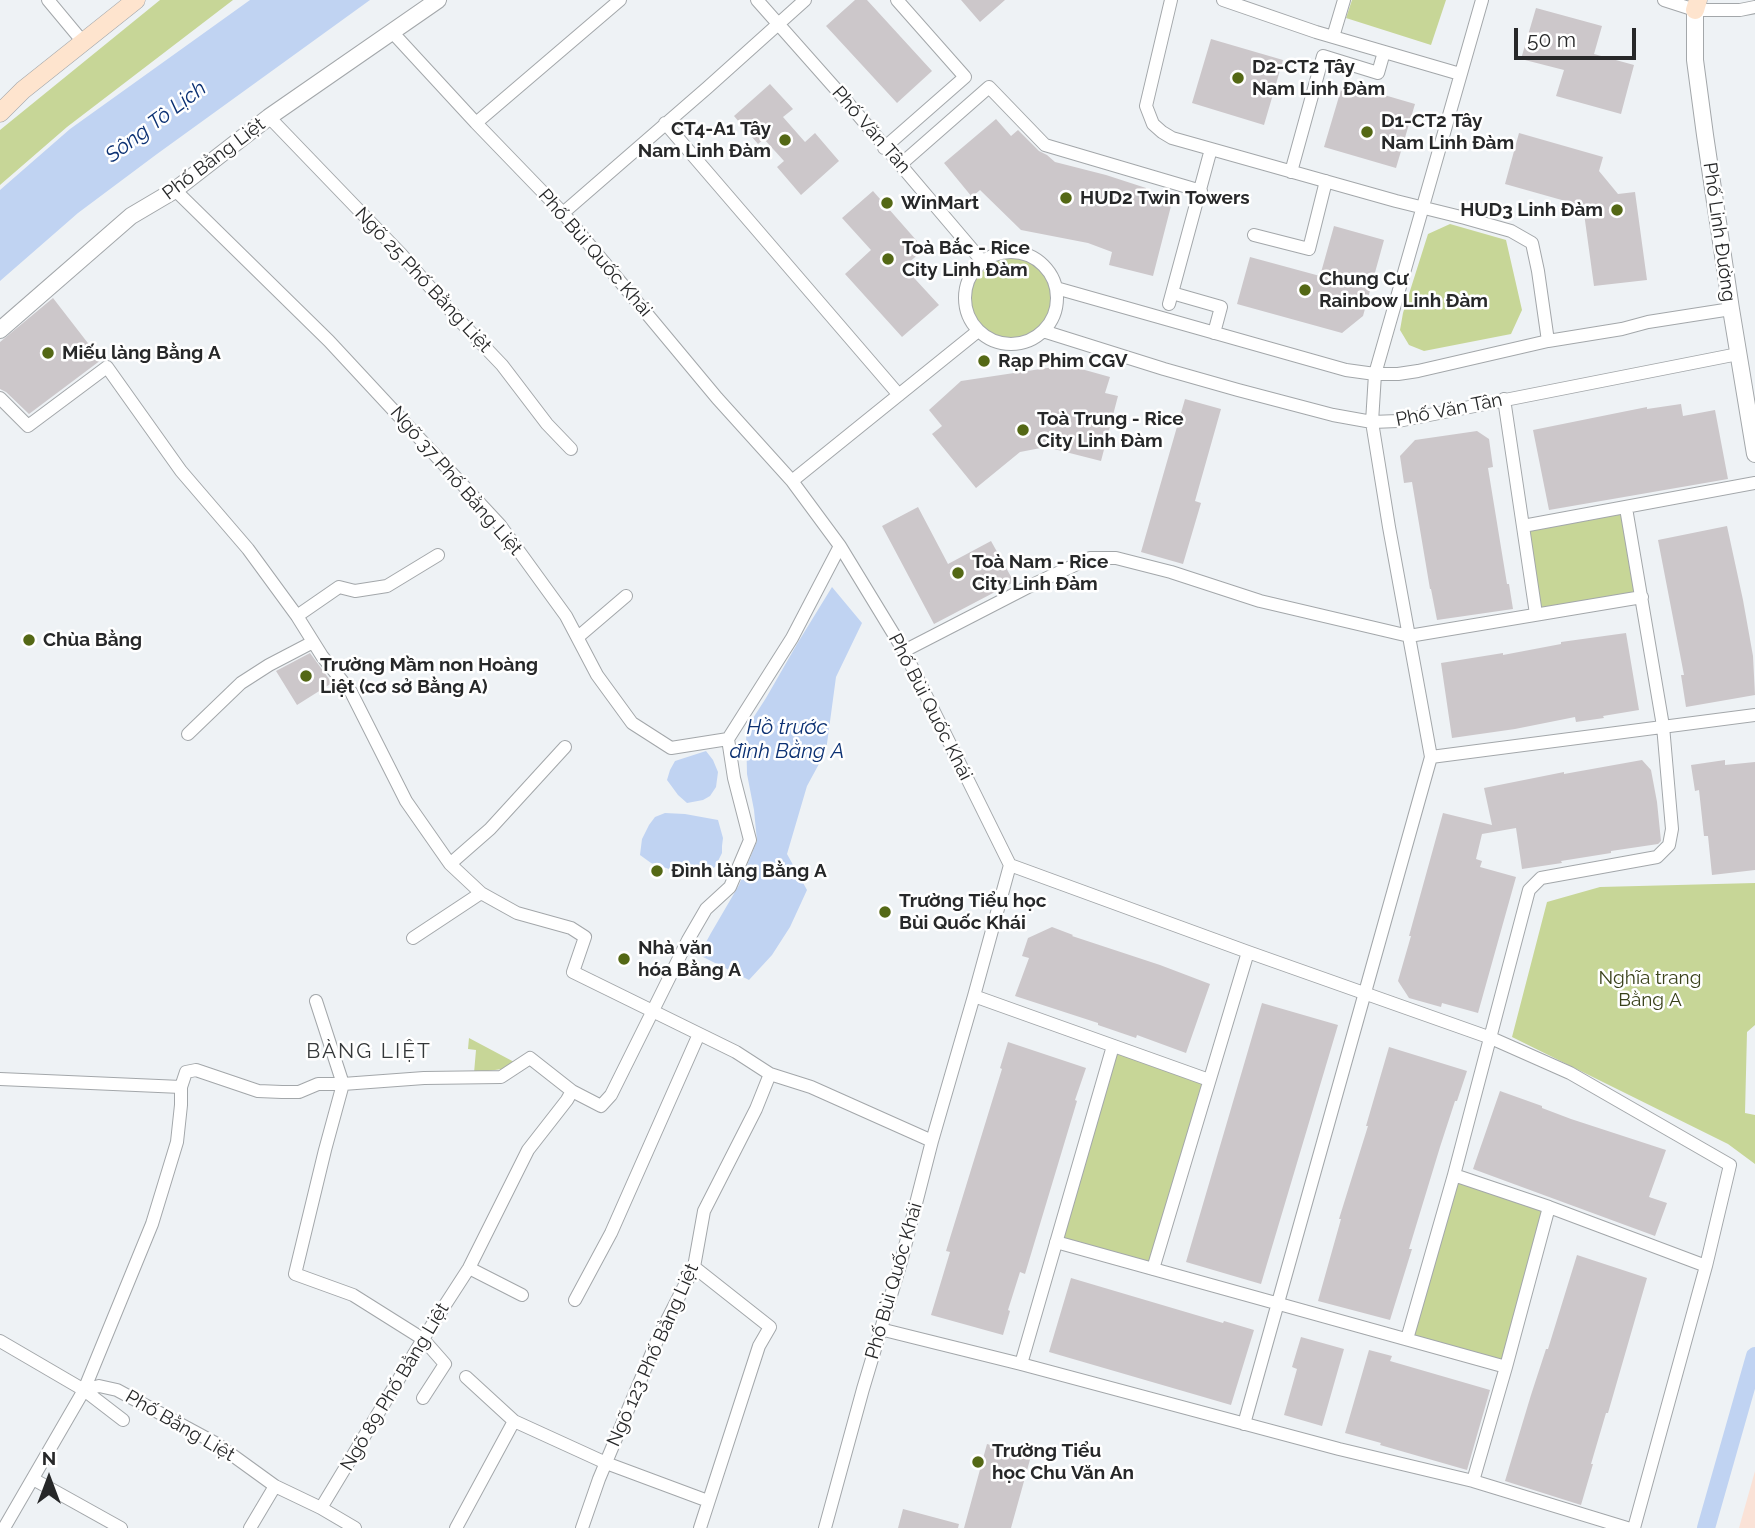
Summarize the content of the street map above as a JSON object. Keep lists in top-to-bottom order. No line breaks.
{"streets":{"street":["Phố Văn Tân","Phố Bằng Liệt","Phố Linh Đường","Phố Bùi Quốc Khái","Ngõ 25 Phố Bằng Liệt","Ngõ 37 Phố Bằng Liệt","Ngõ 123 Phố Bằng Liệt","Ngõ 89 Phố Bằng Liệt"]},"crossings":[["Phố Văn Tân","Phố Linh Đường"],["Phố Bằng Liệt","Phố Bùi Quốc Khái"],["Phố Bằng Liệt","Ngõ 25 Phố Bằng Liệt"],["Phố Bằng Liệt","Ngõ 37 Phố Bằng Liệt"],["Phố Bằng Liệt","Ngõ 89 Phố Bằng Liệt"]],"districts":["BÀNG LIỆT"],"water":["Sông Tô Lịch","Hồ trước đình Bằng A"],"parks":["Nghĩa trang Bằng A"],"places":["D2-CT2 Tây Nam Linh Đàm","D1-CT2 Tây Nam Linh Đàm","CT4-A1 Tây Nam Linh Đàm","HUD2 Twin Towers","WinMart","HUD3 Linh Đàm","Toà Bắc - Rice City Linh Đàm","Chung Cư Rainbow Linh Đàm","Miếu làng Bằng A","Rạp Phim CGV","Toà Trung - Rice City Linh Đàm","Toà Nam - Rice City Linh Đàm","Chùa Bằng","Trường Mầm non Hoàng Liệt (cơ sở Bằng A)","Đình làng Bằng A","Trường Tiểu học Bùi Quốc Khái","Nhà văn hóa Bằng A","Trường Tiểu học Chu Văn An"],"scale_bar":"50 m","north":"top"}
